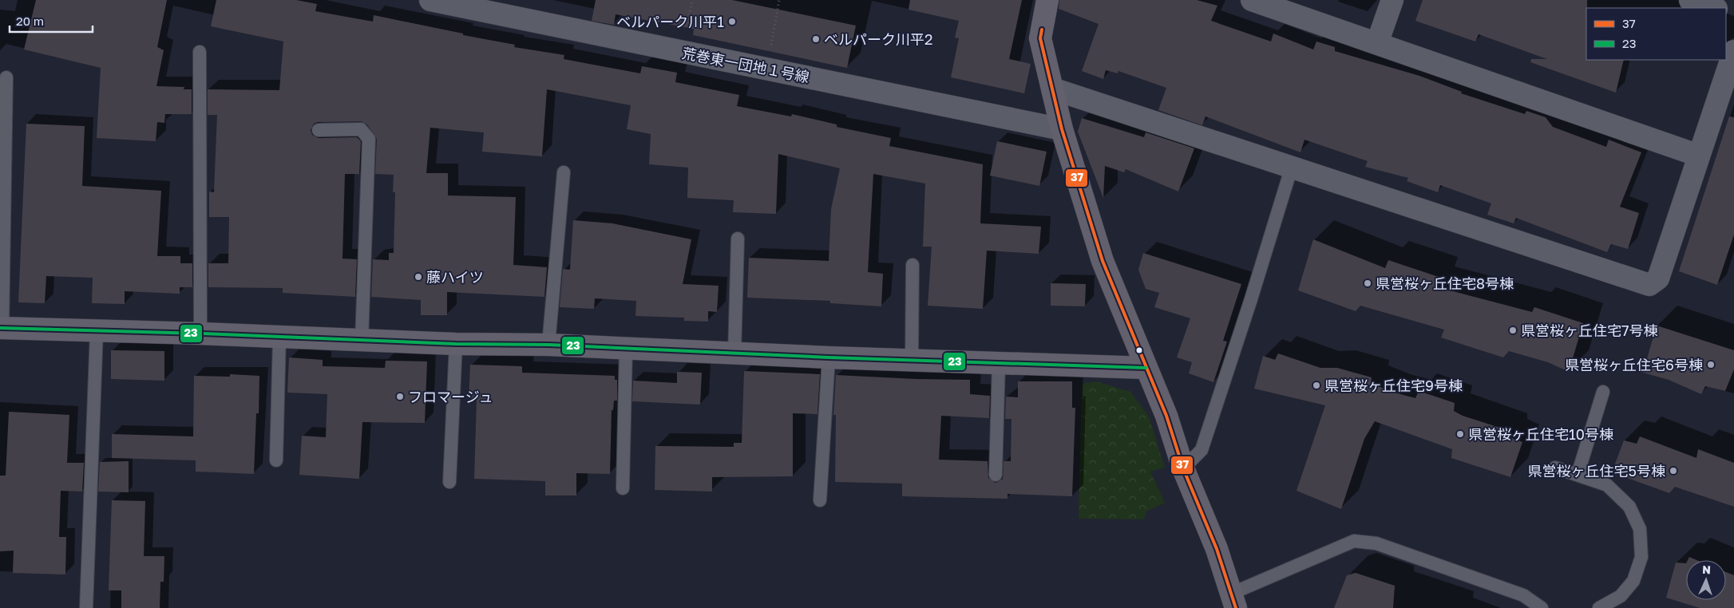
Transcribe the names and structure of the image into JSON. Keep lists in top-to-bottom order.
{
  "streets": {
    "street": ["荒巻東一団地１号線"]
  },
  "places": [
    "ベルパーク川平1",
    "ベルパーク川平2",
    "藤ハイツ",
    "県営桜ヶ丘住宅8号棟",
    "県営桜ヶ丘住宅7号棟",
    "県営桜ヶ丘住宅6号棟",
    "県営桜ヶ丘住宅9号棟",
    "フロマージュ",
    "県営桜ヶ丘住宅10号棟",
    "県営桜ヶ丘住宅5号棟"
  ],
  "lines": ["transit line 37", "transit line 23"],
  "legend": ["37", "23"],
  "scale_bar": "20 m",
  "north": "top"
}
